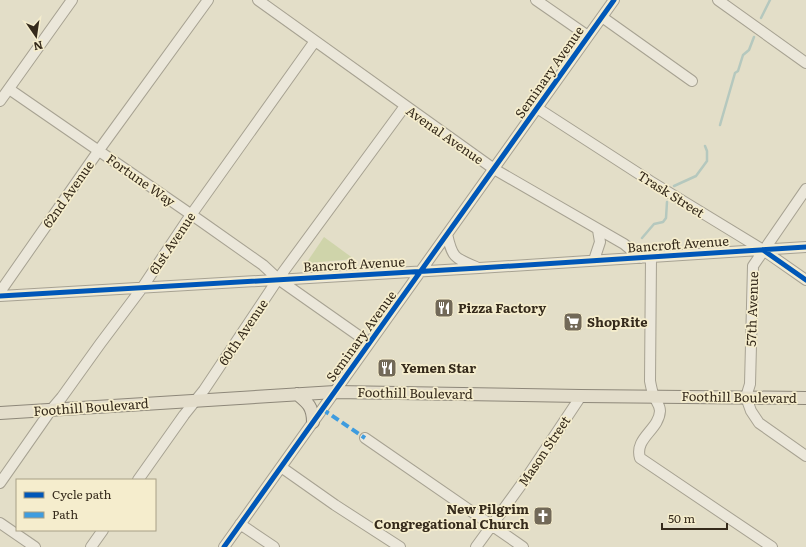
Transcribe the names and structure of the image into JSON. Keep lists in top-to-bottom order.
{
  "streets": {
    "main road": ["Foothill Boulevard"],
    "street": [
      "Seminary Avenue",
      "Avenal Avenue",
      "Fortune Way",
      "62nd Avenue",
      "Trask Street",
      "61st Avenue",
      "Bancroft Avenue",
      "57th Avenue",
      "60th Avenue",
      "Mason Street"
    ]
  },
  "crossings": [
    ["Seminary Avenue", "Avenal Avenue"],
    ["Seminary Avenue", "Fortune Way"],
    ["Seminary Avenue", "Trask Street"],
    ["Seminary Avenue", "Bancroft Avenue"],
    ["Seminary Avenue", "Foothill Boulevard"],
    ["Avenal Avenue", "61st Avenue"],
    ["Avenal Avenue", "Bancroft Avenue"],
    ["Avenal Avenue", "60th Avenue"],
    ["Fortune Way", "62nd Avenue"],
    ["Fortune Way", "61st Avenue"],
    ["Fortune Way", "Bancroft Avenue"],
    ["Fortune Way", "60th Avenue"],
    ["Trask Street", "Bancroft Avenue"],
    ["Trask Street", "57th Avenue"],
    ["61st Avenue", "Bancroft Avenue"],
    ["61st Avenue", "Foothill Boulevard"],
    ["Bancroft Avenue", "57th Avenue"],
    ["Bancroft Avenue", "60th Avenue"],
    ["57th Avenue", "Foothill Boulevard"],
    ["60th Avenue", "Foothill Boulevard"],
    ["Foothill Boulevard", "Mason Street"]
  ],
  "places": {
    "restaurant": ["Pizza Factory", "Yemen Star"],
    "supermarket": ["ShopRite"],
    "church": ["New Pilgrim Congregational Church"]
  },
  "legend": ["Cycle path", "Path"],
  "scale_bar": "50 m",
  "north": "bottom"
}
